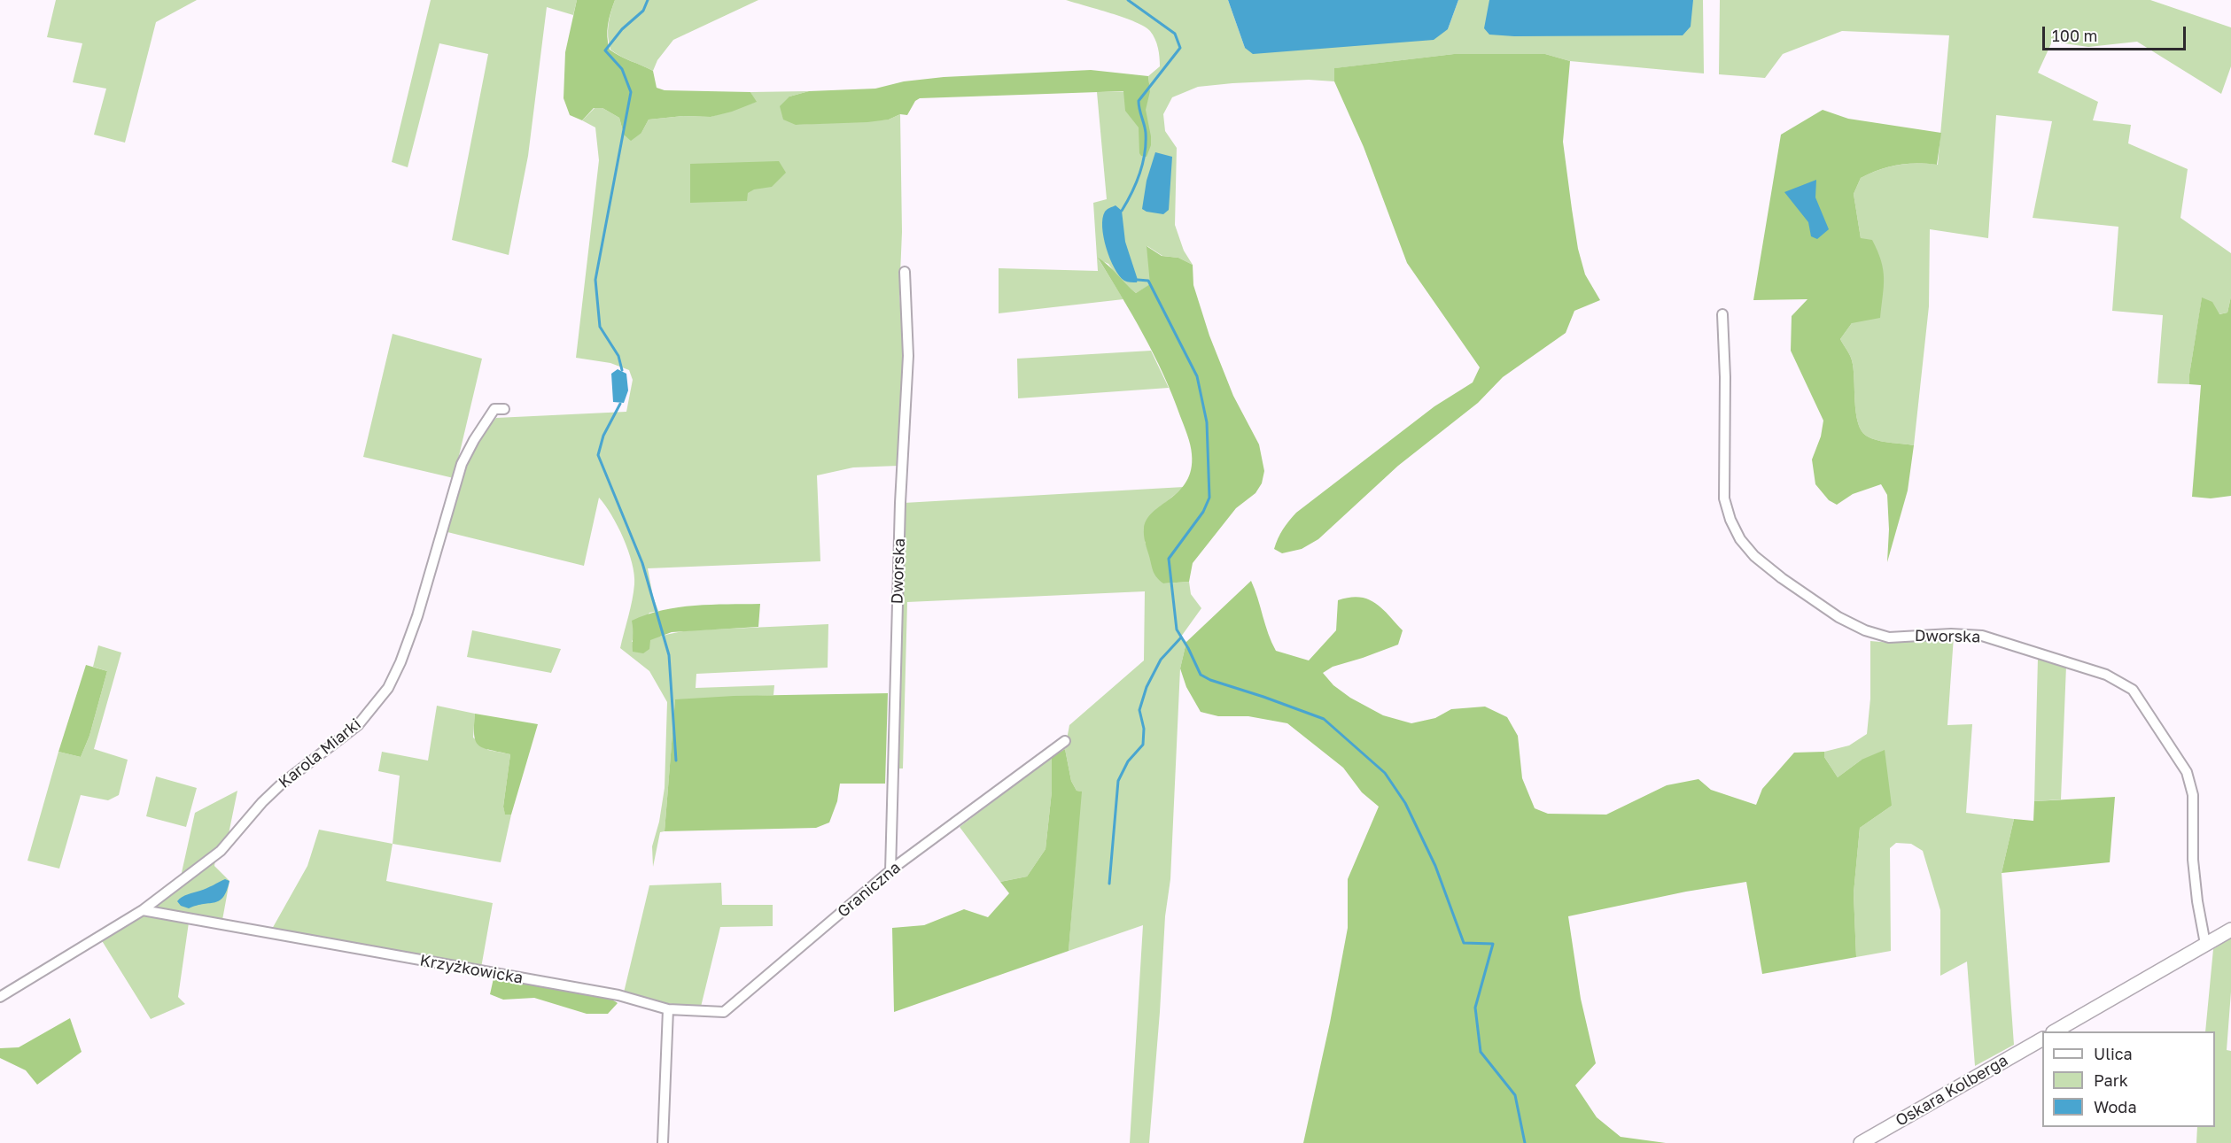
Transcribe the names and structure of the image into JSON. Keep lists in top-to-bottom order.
{
  "streets": {
    "main road": ["Oskara Kolberga"],
    "street": [
      "Dworska",
      "Karola Miarki",
      "Graniczna",
      "Krzyżkowicka"
    ]
  },
  "crossings": [
    ["Dworska", "Graniczna"],
    ["Karola Miarki", "Krzyżkowicka"],
    ["Graniczna", "Krzyżkowicka"]
  ],
  "legend": ["Ulica", "Park", "Woda"],
  "scale_bar": "100 m"
}
